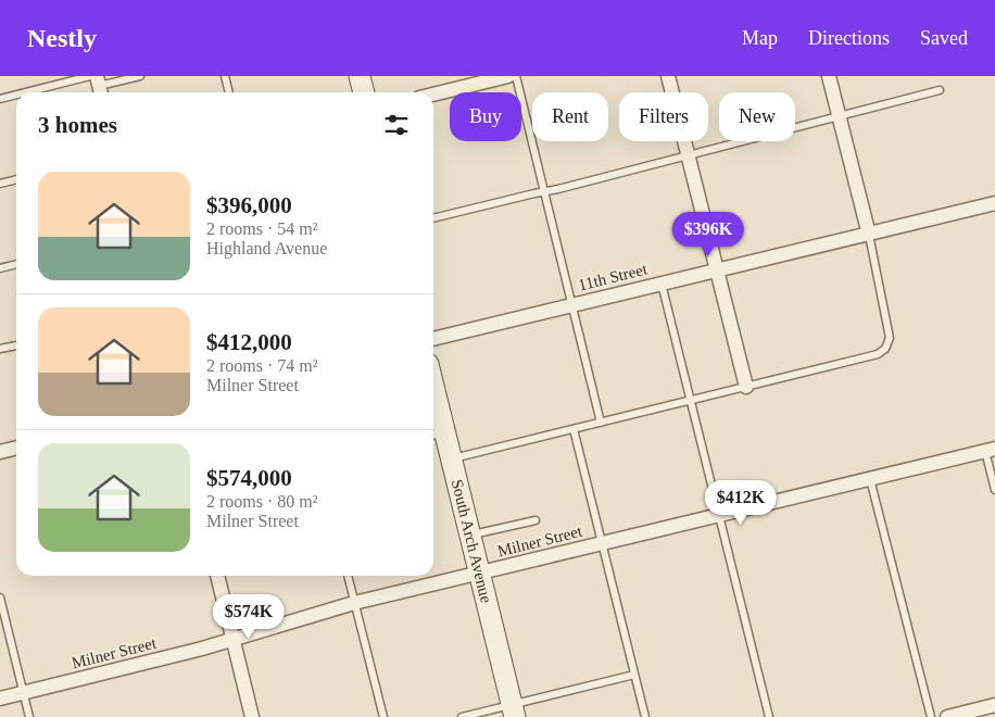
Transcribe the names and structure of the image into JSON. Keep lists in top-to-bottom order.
{
  "streets": {
    "street": ["11th Street", "South Arch Avenue", "Milner Street"]
  },
  "crossings": [
    ["South Arch Avenue", "Milner Street"]
  ],
  "page": {
    "header": "Nestly",
    "nav": ["Map", "Directions", "Saved"],
    "chip": [
      "Buy",
      "Rent",
      "Filters",
      "New"
    ],
    "heading": "3 homes",
    "list": [
      {
        "name": "$396,000",
        "note": "2 rooms · 54 m² · Highland Avenue"
      },
      {
        "name": "$412,000",
        "note": "2 rooms · 74 m² · Milner Street"
      },
      {
        "name": "$574,000",
        "note": "2 rooms · 80 m² · Milner Street"
      }
    ],
    "price": ["$396K", "$412K", "$574K"]
  }
}
